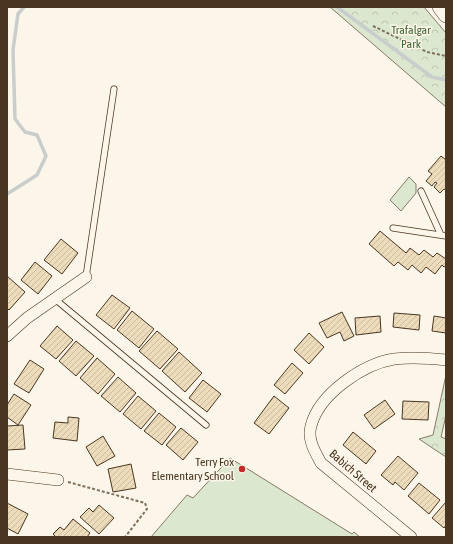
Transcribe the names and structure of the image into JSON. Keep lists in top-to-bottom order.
{
  "streets": {
    "street": ["Babich Street"]
  },
  "parks": ["Trafalgar Park"],
  "places": ["Terry Fox Elementary School"]
}
